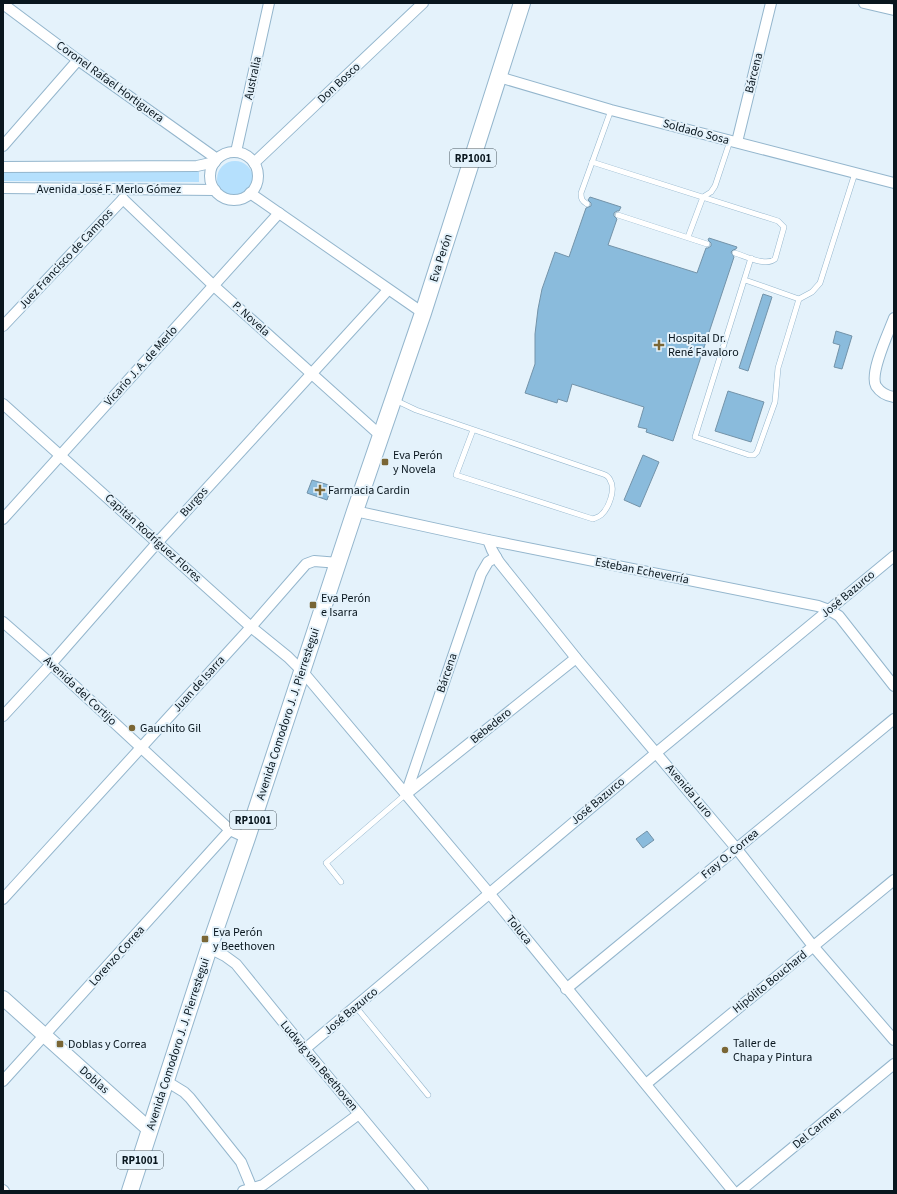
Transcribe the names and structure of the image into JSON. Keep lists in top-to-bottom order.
{
  "streets": {
    "main road": ["RP1001", "Eva Perón", "Avenida Comodoro J. J. Pierrestegui"],
    "street": [
      "Bárcena",
      "Australia",
      "Coronel Rafael Hortiguera",
      "Don Bosco",
      "Soldado Sosa",
      "Avenida José F. Merlo Gómez",
      "Juez Francisco de Campos",
      "P. Novela",
      "Vicario J. A. de Merlo",
      "Burgos",
      "Capitán Rodríguez Flores",
      "Esteban Echeverría",
      "José Bazurco",
      "Juan de Isarra",
      "Avenida del Cortijo",
      "Bebedero",
      "Avenida Luro",
      "Fray O. Correa",
      "Toluca",
      "Lorenzo Correa",
      "Hipólito Bouchard",
      "Ludwig van Beethoven",
      "Doblas",
      "Del Carmen"
    ]
  },
  "crossings": [
    ["Bárcena", "Soldado Sosa"],
    ["Bárcena", "Bebedero"],
    ["Bárcena", "Avenida Luro"],
    ["Bárcena", "Toluca"],
    ["Australia", "Coronel Rafael Hortiguera"],
    ["Australia", "Don Bosco"],
    ["Australia", "Avenida José F. Merlo Gómez"],
    ["Coronel Rafael Hortiguera", "Don Bosco"],
    ["Coronel Rafael Hortiguera", "Avenida José F. Merlo Gómez"],
    ["Don Bosco", "Avenida José F. Merlo Gómez"],
    ["Soldado Sosa", "Eva Perón"],
    ["Avenida José F. Merlo Gómez", "Juez Francisco de Campos"],
    ["Avenida José F. Merlo Gómez", "P. Novela"],
    ["Eva Perón", "P. Novela"],
    ["Eva Perón", "Esteban Echeverría"],
    ["Eva Perón", "Avenida Comodoro J. J. Pierrestegui"],
    ["Juez Francisco de Campos", "P. Novela"],
    ["P. Novela", "Vicario J. A. de Merlo"],
    ["P. Novela", "Burgos"],
    ["Vicario J. A. de Merlo", "Capitán Rodríguez Flores"],
    ["Burgos", "Capitán Rodríguez Flores"],
    ["Burgos", "Avenida del Cortijo"],
    ["Capitán Rodríguez Flores", "Juan de Isarra"],
    ["Capitán Rodríguez Flores", "Avenida Comodoro J. J. Pierrestegui"],
    ["Capitán Rodríguez Flores", "Toluca"],
    ["Esteban Echeverría", "José Bazurco"],
    ["Esteban Echeverría", "Avenida Comodoro J. J. Pierrestegui"],
    ["Esteban Echeverría", "Avenida Luro"],
    ["José Bazurco", "Avenida Luro"],
    ["José Bazurco", "Toluca"],
    ["José Bazurco", "Ludwig van Beethoven"],
    ["Juan de Isarra", "Avenida del Cortijo"],
    ["Juan de Isarra", "Avenida Comodoro J. J. Pierrestegui"],
    ["Avenida del Cortijo", "Avenida Comodoro J. J. Pierrestegui"],
    ["Avenida del Cortijo", "Lorenzo Correa"],
    ["Avenida Comodoro J. J. Pierrestegui", "Toluca"],
    ["Avenida Comodoro J. J. Pierrestegui", "Ludwig van Beethoven"],
    ["Avenida Comodoro J. J. Pierrestegui", "Doblas"],
    ["Bebedero", "Avenida Luro"],
    ["Bebedero", "Toluca"],
    ["Avenida Luro", "Fray O. Correa"],
    ["Avenida Luro", "Hipólito Bouchard"],
    ["Fray O. Correa", "Toluca"],
    ["Toluca", "Hipólito Bouchard"],
    ["Lorenzo Correa", "Doblas"]
  ],
  "places": {
    "health": ["Hospital Dr. René Favaloro", "Farmacia Cardin"],
    "transit": [
      "Eva Perón y Novela",
      "Eva Perón e Isarra",
      "Eva Perón y Beethoven",
      "Doblas y Correa"
    ],
    "other": ["Gauchito Gil", "Taller de Chapa y Pintura"]
  }
}
